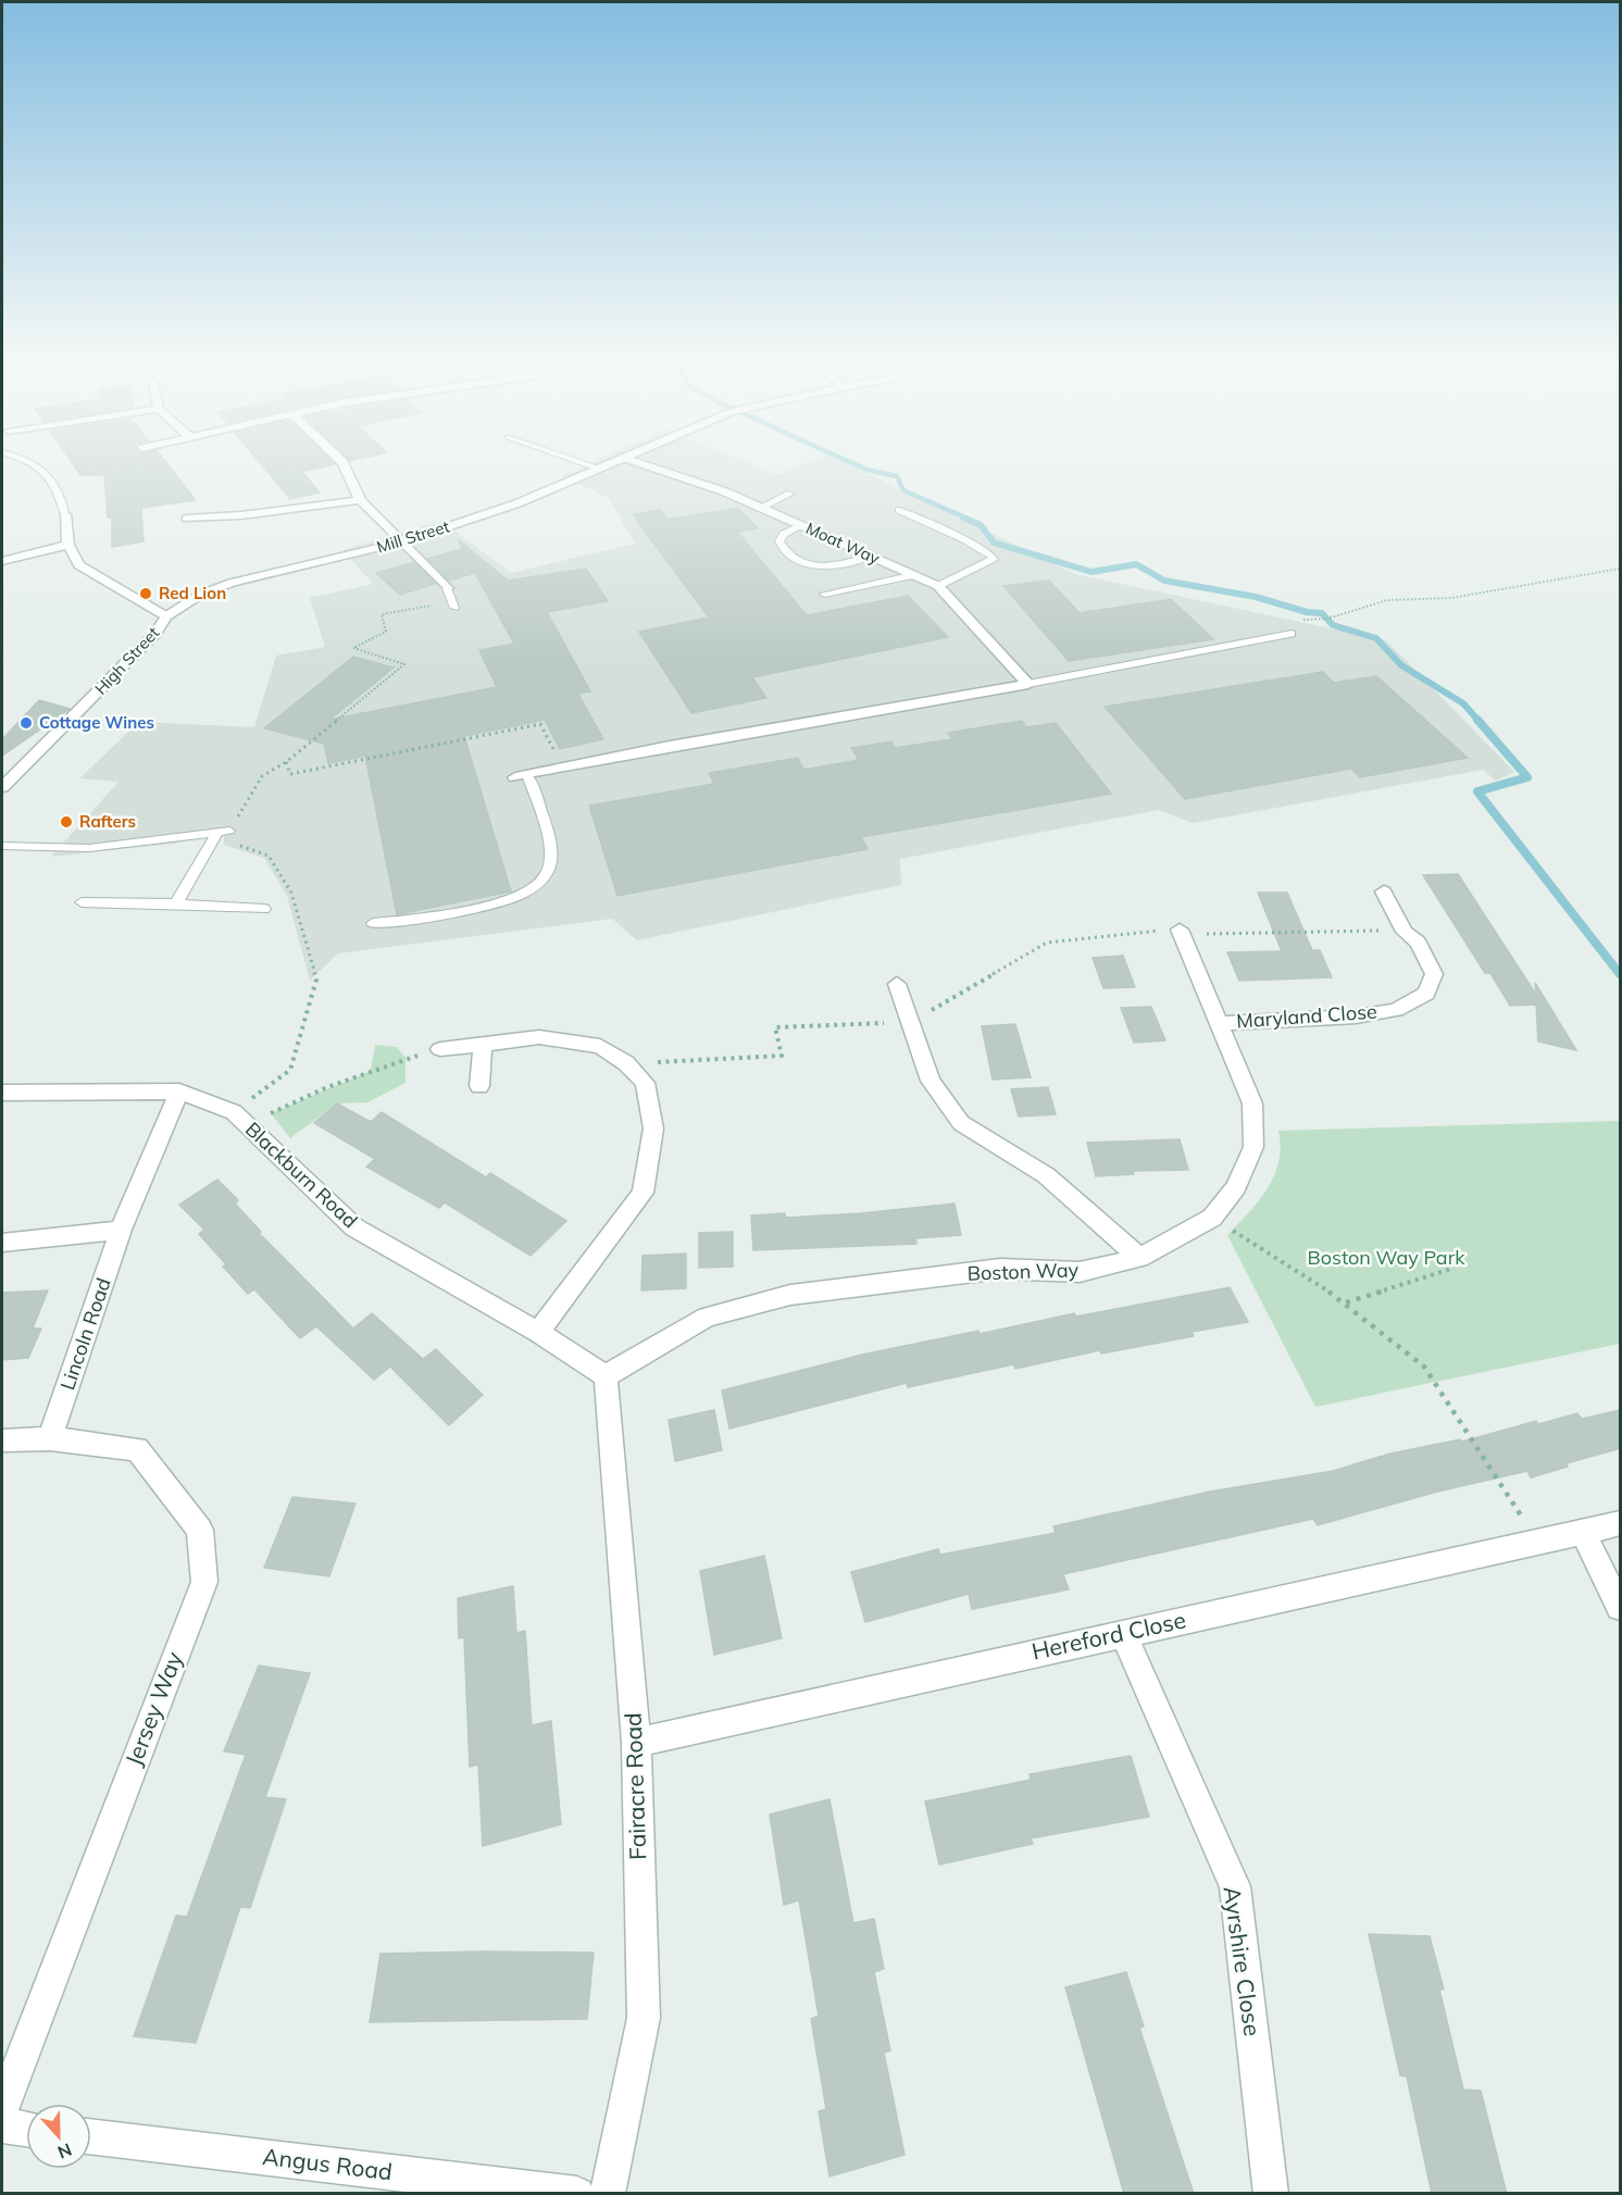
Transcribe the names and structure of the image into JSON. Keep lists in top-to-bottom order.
{
  "streets": {
    "street": [
      "Mill Street",
      "Moat Way",
      "High Street",
      "Maryland Close",
      "Blackburn Road",
      "Boston Way",
      "Lincoln Road",
      "Hereford Close",
      "Jersey Way",
      "Fairacre Road",
      "Ayrshire Close",
      "Angus Road"
    ]
  },
  "crossings": [
    ["Mill Street", "High Street"],
    ["Maryland Close", "Boston Way"],
    ["Blackburn Road", "Boston Way"],
    ["Blackburn Road", "Lincoln Road"],
    ["Blackburn Road", "Fairacre Road"],
    ["Boston Way", "Fairacre Road"],
    ["Lincoln Road", "Jersey Way"],
    ["Hereford Close", "Fairacre Road"],
    ["Hereford Close", "Ayrshire Close"]
  ],
  "parks": ["Boston Way Park"],
  "places": ["Red Lion", "Cottage Wines", "Rafters"],
  "north": "bottom"
}
